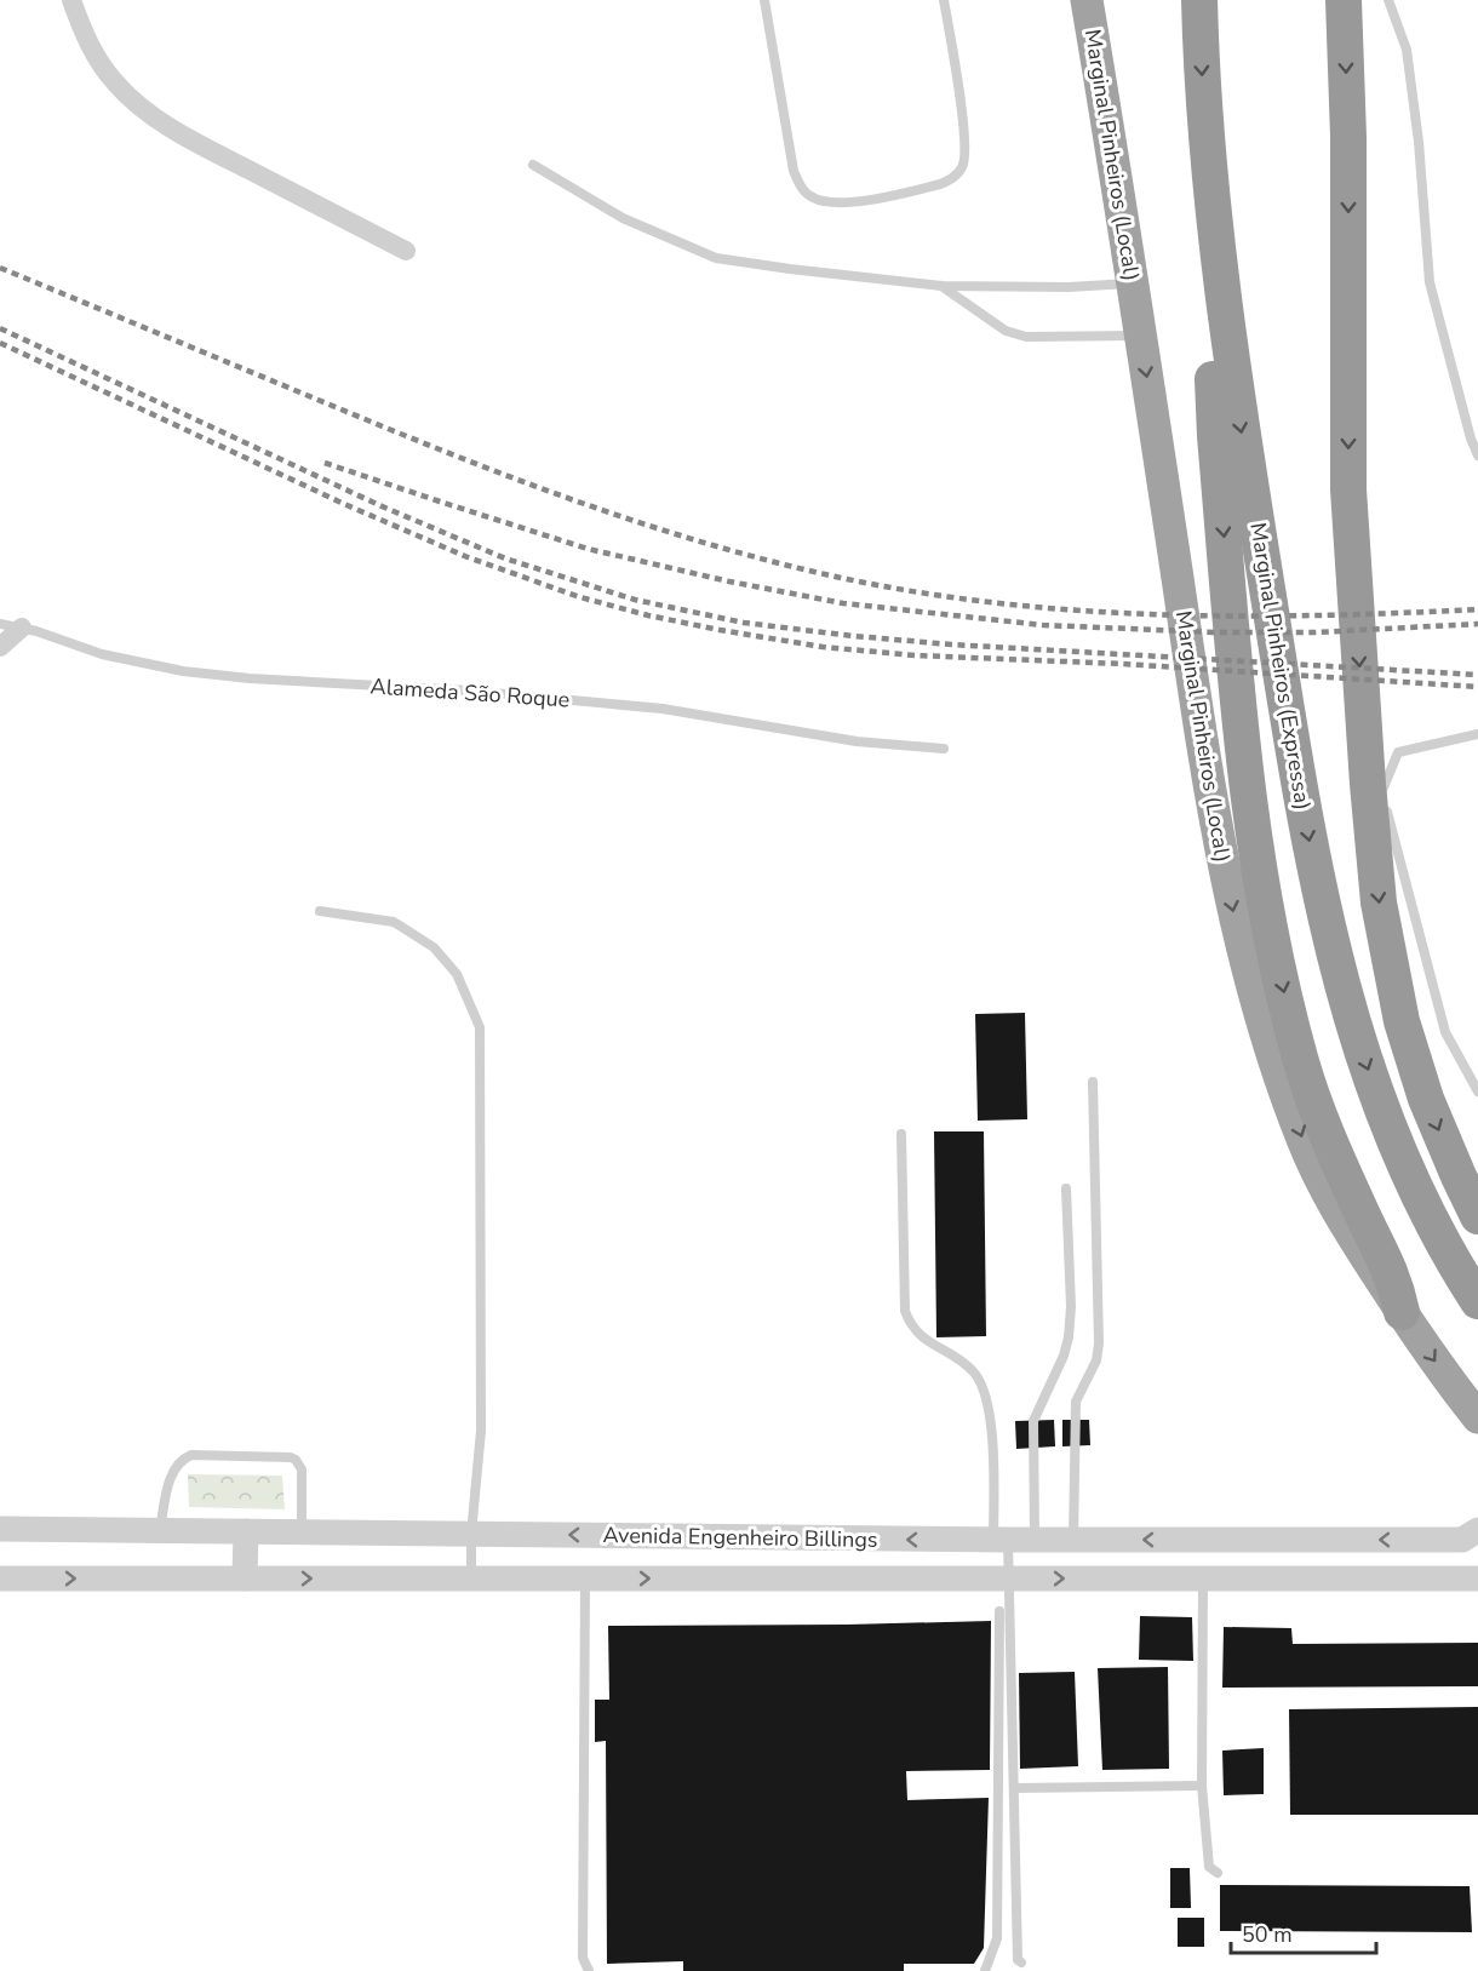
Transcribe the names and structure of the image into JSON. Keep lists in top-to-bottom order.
{
  "streets": {
    "highway": ["Marginal Pinheiros (Local)", "Marginal Pinheiros (Expressa)"],
    "street": ["Avenida Engenheiro Billings"],
    "lane": ["Alameda São Roque"]
  },
  "scale_bar": "50 m"
}
